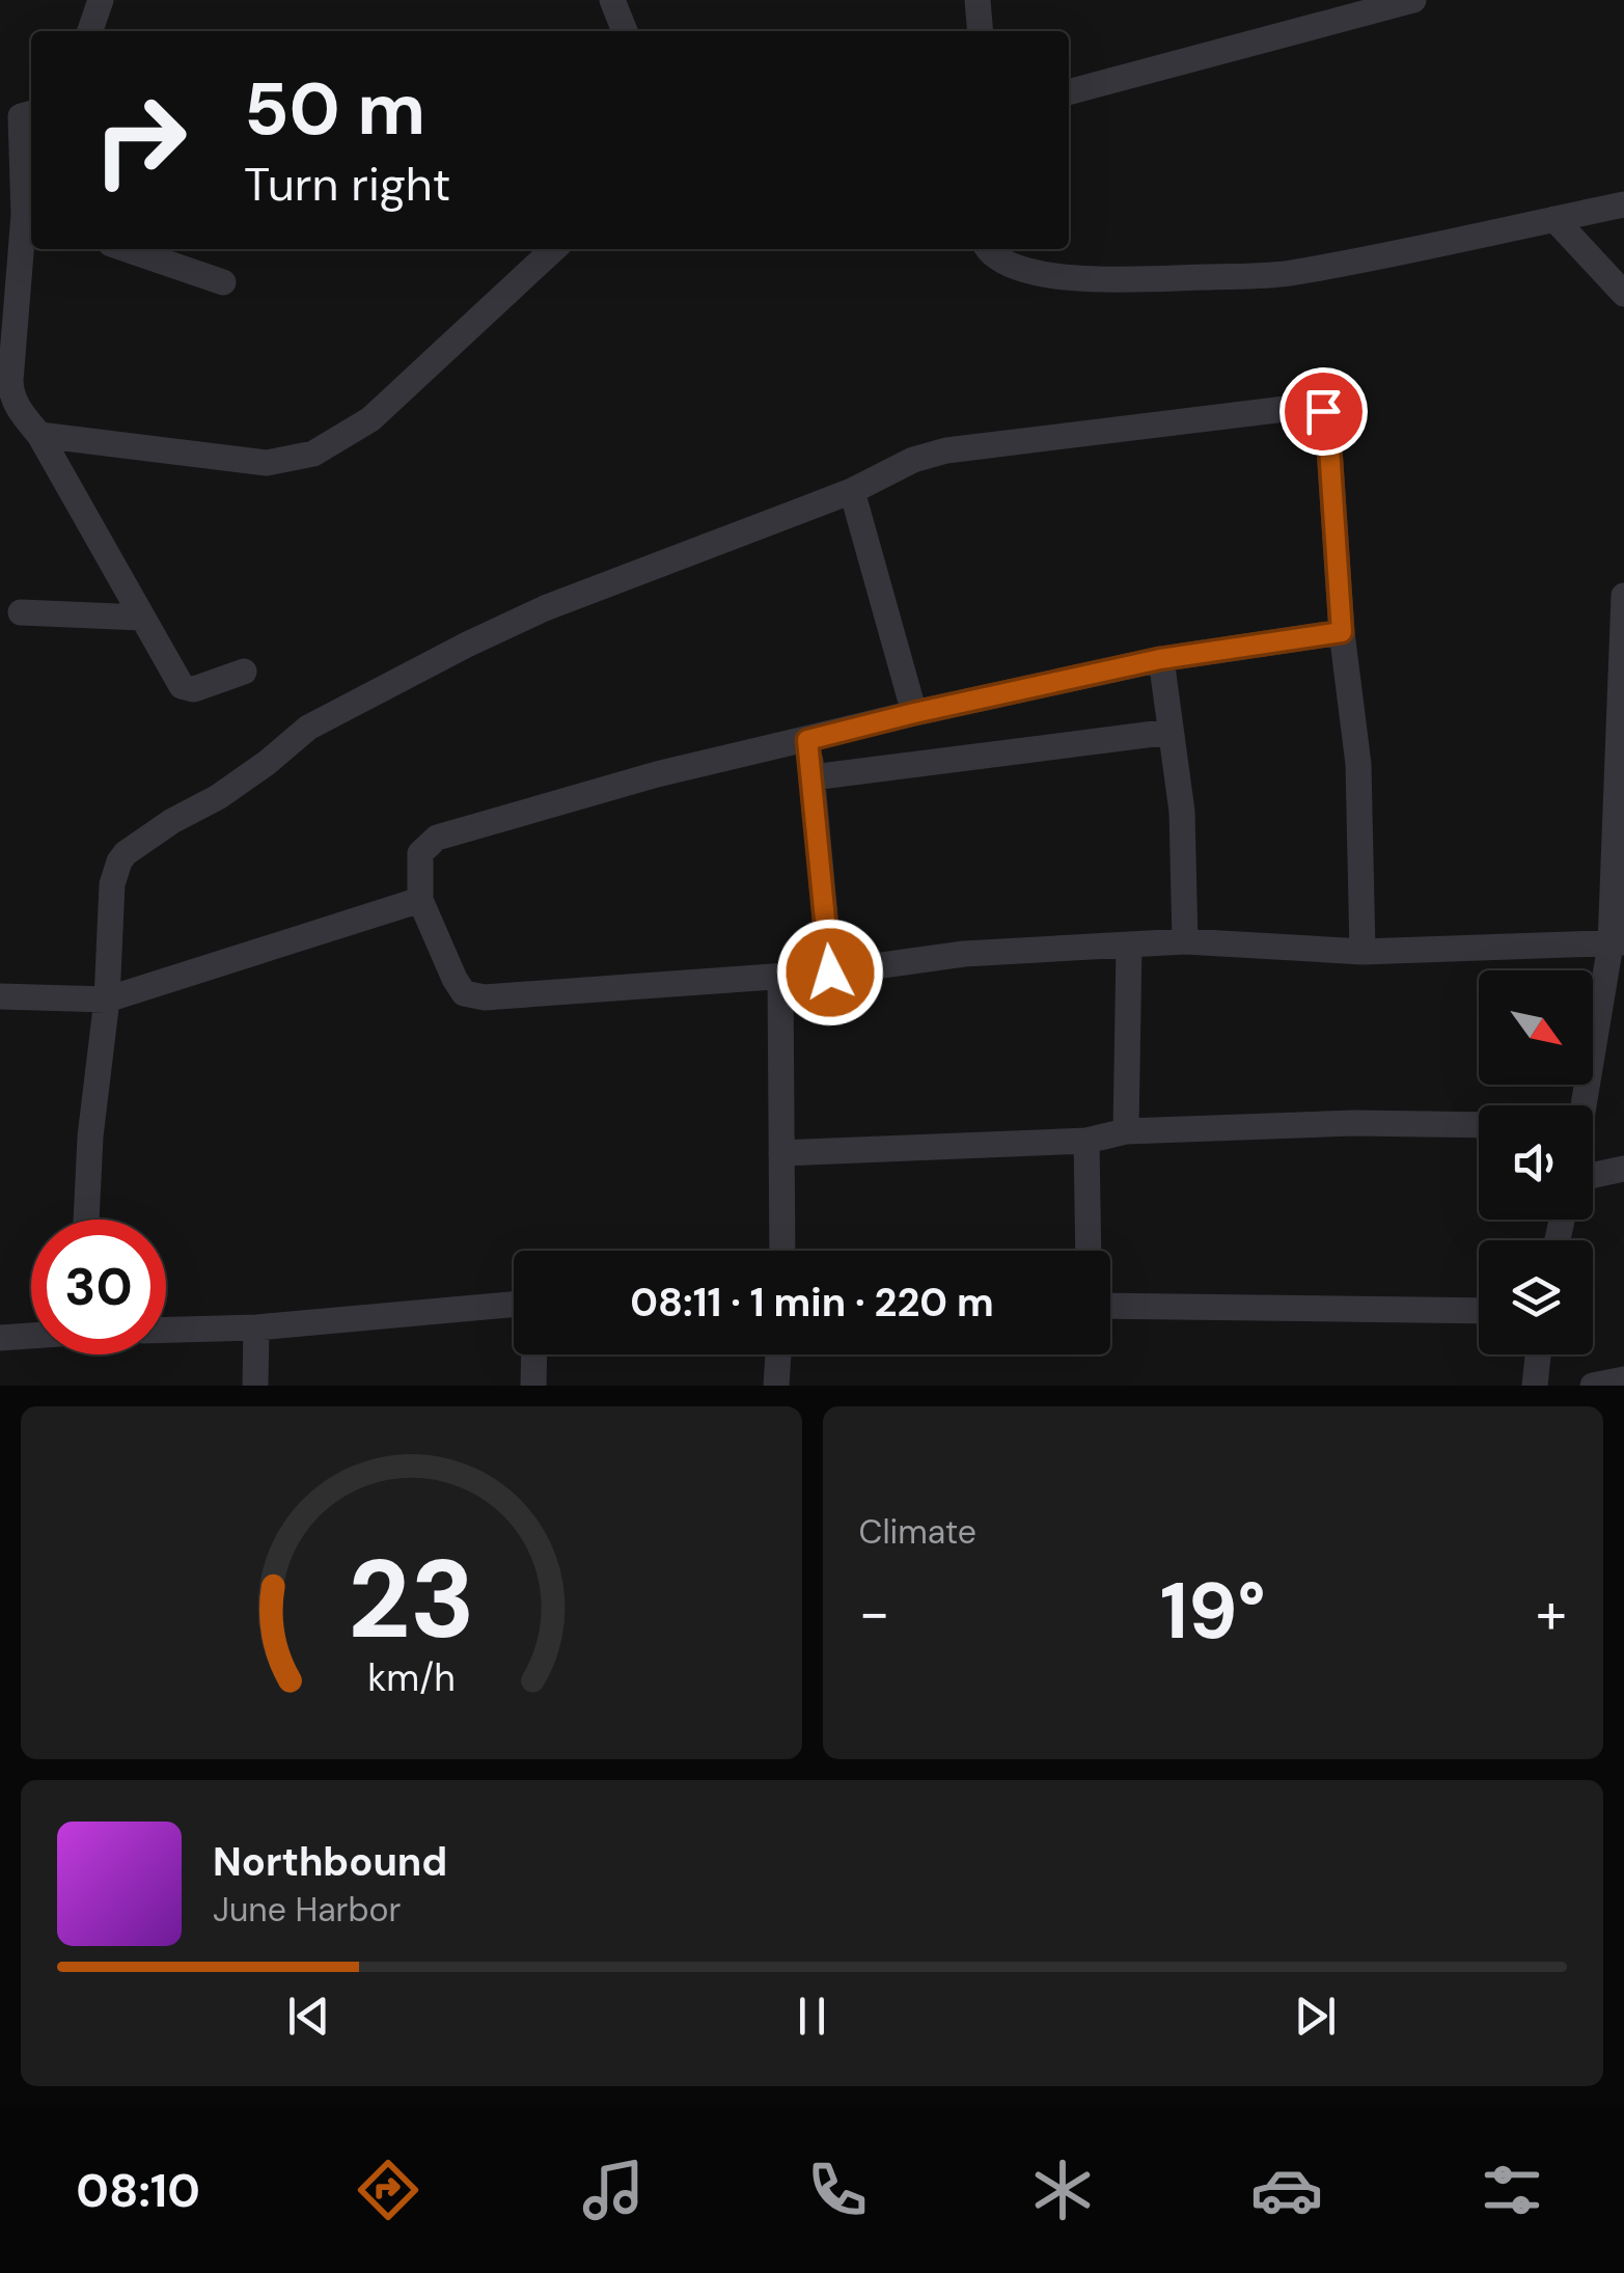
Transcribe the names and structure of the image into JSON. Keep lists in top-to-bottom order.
{
  "north": "bottom right",
  "page": {
    "turn": ["50 m", "Turn right"],
    "limit": "30",
    "trip": "08:11 · 1 min · 220 m",
    "tile": "Climate",
    "heat": ["−", "19°", "+"],
    "song": ["Northbound", "June Harbor"],
    "tabs": "08:10",
    "gauge": ["23", "km/h"]
  }
}
